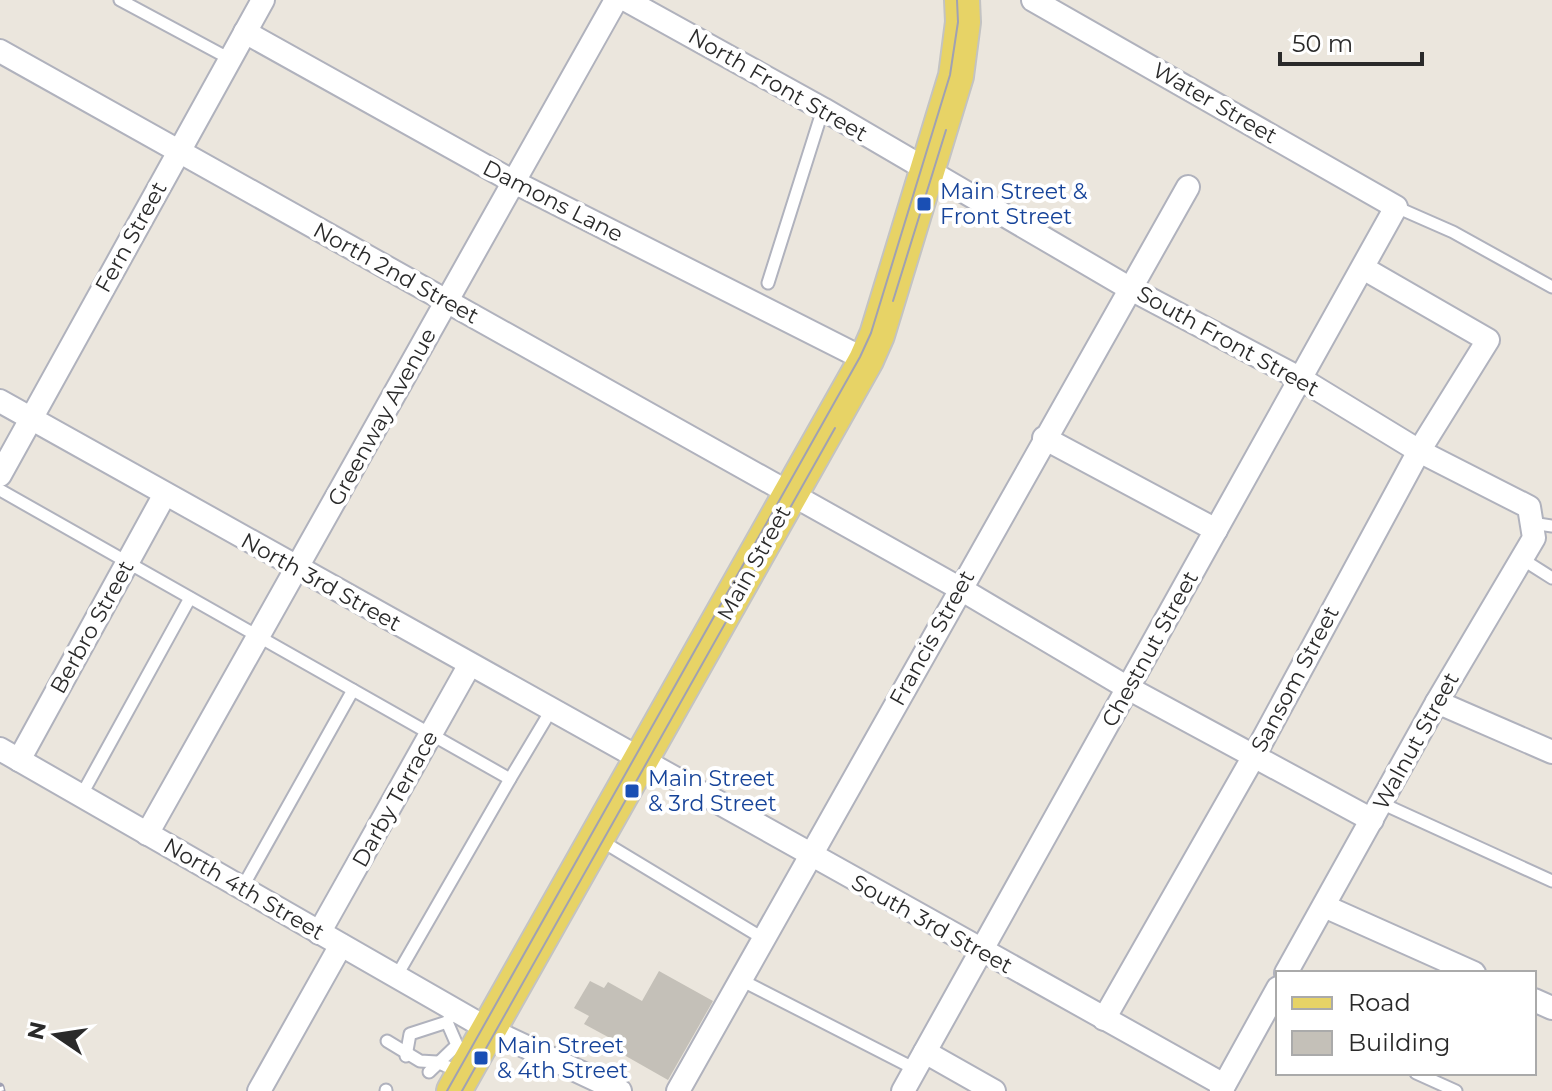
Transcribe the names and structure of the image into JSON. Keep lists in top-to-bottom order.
{
  "streets": {
    "main road": ["Main Street"],
    "street": [
      "North Front Street",
      "Water Street",
      "Damons Lane",
      "Fern Street",
      "North 2nd Street",
      "South Front Street",
      "Greenway Avenue",
      "North 3rd Street",
      "Berbro Street",
      "Francis Street",
      "Chestnut Street",
      "Sansom Street",
      "Walnut Street",
      "Darby Terrace",
      "North 4th Street",
      "South 3rd Street"
    ]
  },
  "crossings": [
    ["North Front Street", "South Front Street"],
    ["North Front Street", "Main Street"],
    ["Water Street", "Chestnut Street"],
    ["Damons Lane", "Fern Street"],
    ["Damons Lane", "Greenway Avenue"],
    ["Damons Lane", "Main Street"],
    ["Fern Street", "North 2nd Street"],
    ["Fern Street", "North 3rd Street"],
    ["North 2nd Street", "Greenway Avenue"],
    ["North 2nd Street", "Main Street"],
    ["North 2nd Street", "Francis Street"],
    ["North 2nd Street", "Chestnut Street"],
    ["North 2nd Street", "Sansom Street"],
    ["North 2nd Street", "Walnut Street"],
    ["South Front Street", "Main Street"],
    ["South Front Street", "Francis Street"],
    ["South Front Street", "Chestnut Street"],
    ["South Front Street", "Sansom Street"],
    ["South Front Street", "Walnut Street"],
    ["Greenway Avenue", "North 3rd Street"],
    ["Greenway Avenue", "North 4th Street"],
    ["Main Street", "North 3rd Street"],
    ["Main Street", "North 4th Street"],
    ["Main Street", "South 3rd Street"],
    ["North 3rd Street", "Berbro Street"],
    ["North 3rd Street", "Darby Terrace"],
    ["North 3rd Street", "South 3rd Street"],
    ["Berbro Street", "North 4th Street"],
    ["Francis Street", "South 3rd Street"],
    ["Chestnut Street", "Sansom Street"],
    ["Chestnut Street", "South 3rd Street"],
    ["Sansom Street", "South 3rd Street"],
    ["Darby Terrace", "North 4th Street"]
  ],
  "places": {
    "transit": ["Main Street & Front Street", "Main Street & 3rd Street", "Main Street & 4th Street"]
  },
  "legend": ["Road", "Building"],
  "scale_bar": "50 m",
  "north": "left"
}
